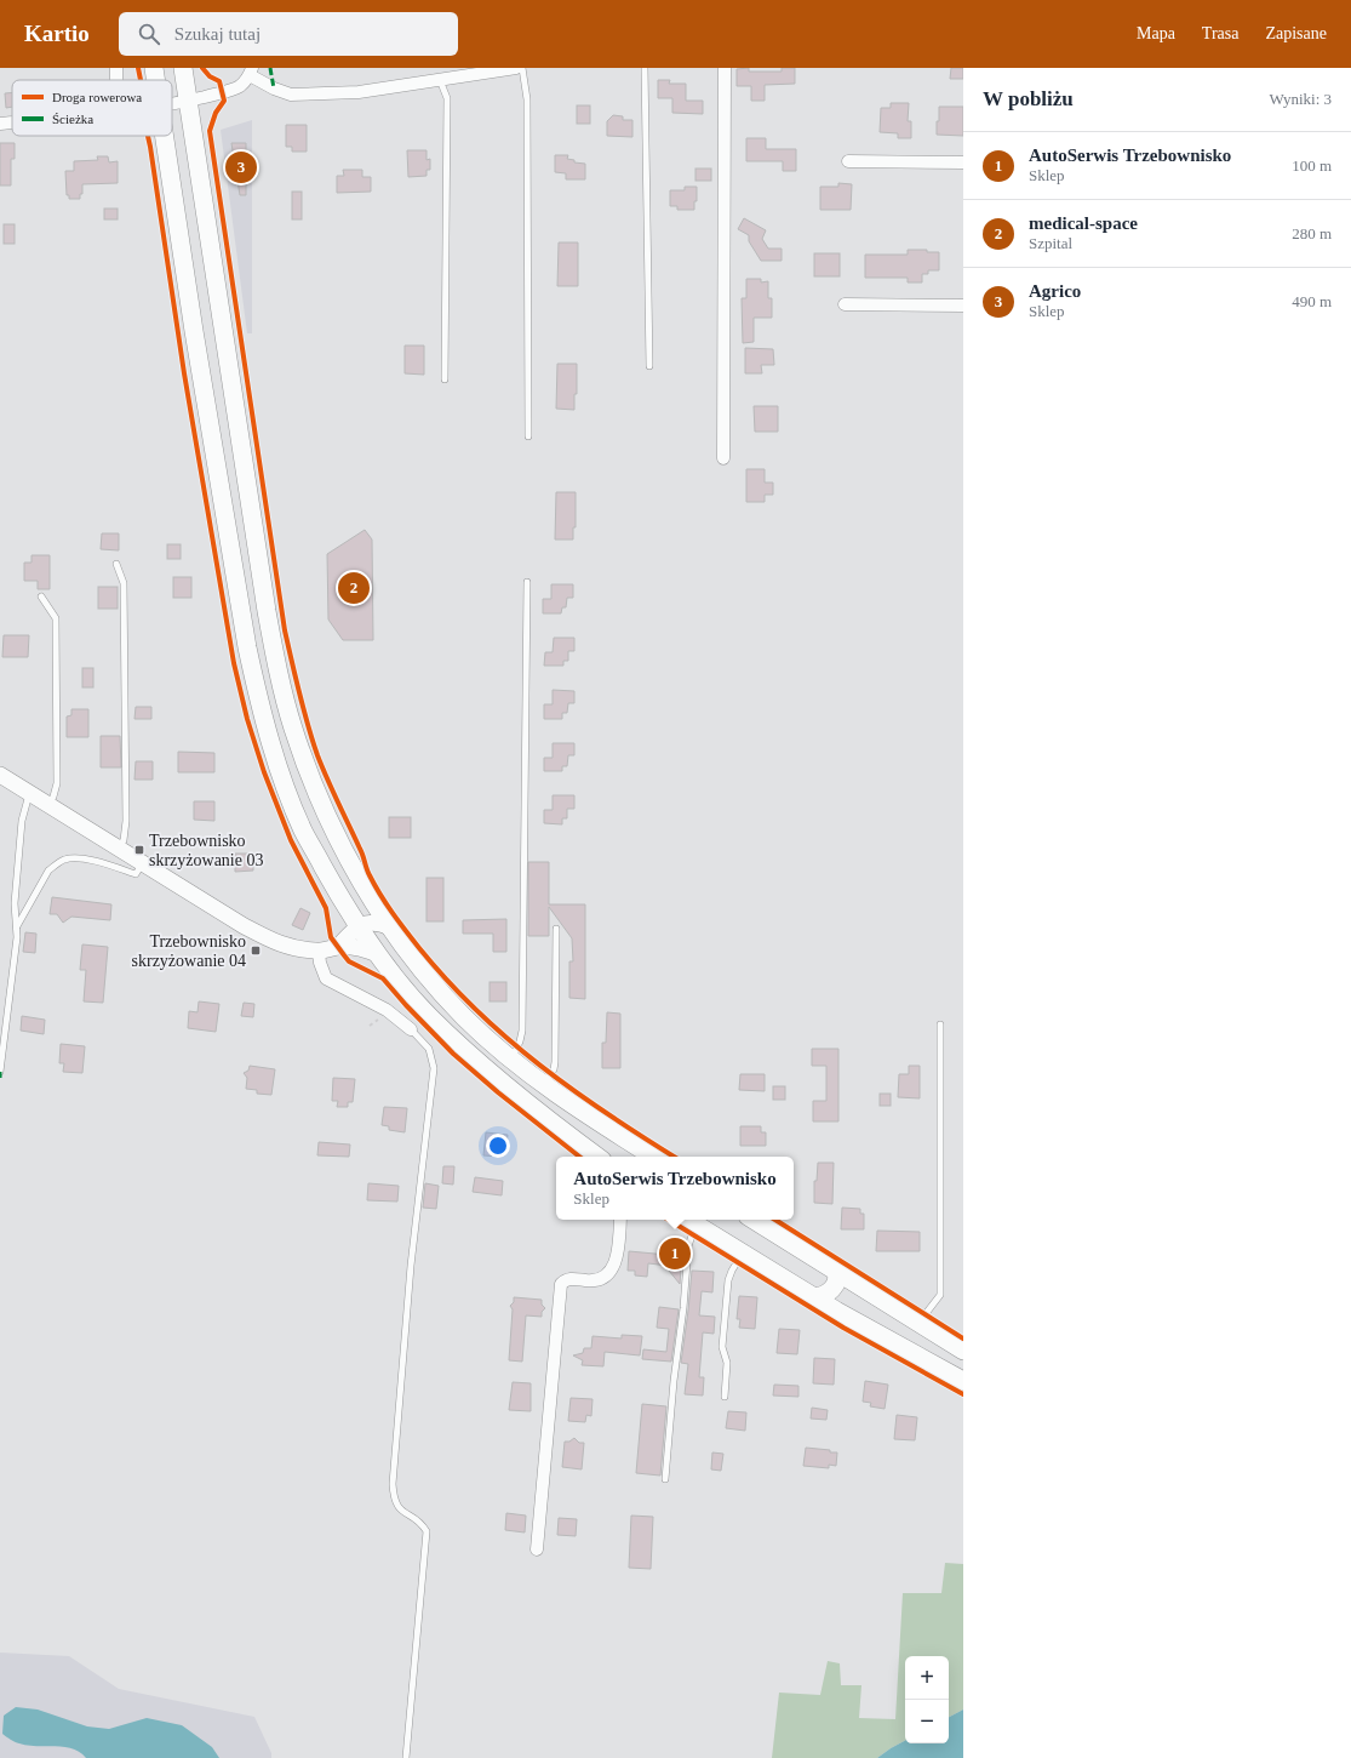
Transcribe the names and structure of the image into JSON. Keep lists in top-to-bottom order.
{
  "places": {
    "transit": ["Trzebownisko skrzyżowanie 03", "Trzebownisko skrzyżowanie 04"]
  },
  "legend": ["Droga rowerowa", "Ścieżka"],
  "page": {
    "header": "Kartio",
    "search": "Szukaj tutaj",
    "nav": ["Mapa", "Trasa", "Zapisane"],
    "heading": ["W pobliżu", "Wyniki: 3"],
    "list": [
      {
        "mark": "1",
        "name": "AutoSerwis Trzebownisko",
        "note": "Sklep",
        "value": "100 m"
      },
      {
        "mark": "2",
        "name": "medical-space",
        "note": "Szpital",
        "value": "280 m"
      },
      {
        "mark": "3",
        "name": "Agrico",
        "note": "Sklep",
        "value": "490 m"
      }
    ],
    "pins": ["3", "2", "1"],
    "popup": ["AutoSerwis Trzebownisko", "Sklep"],
    "map_buttons": ["+", "−"]
  }
}
